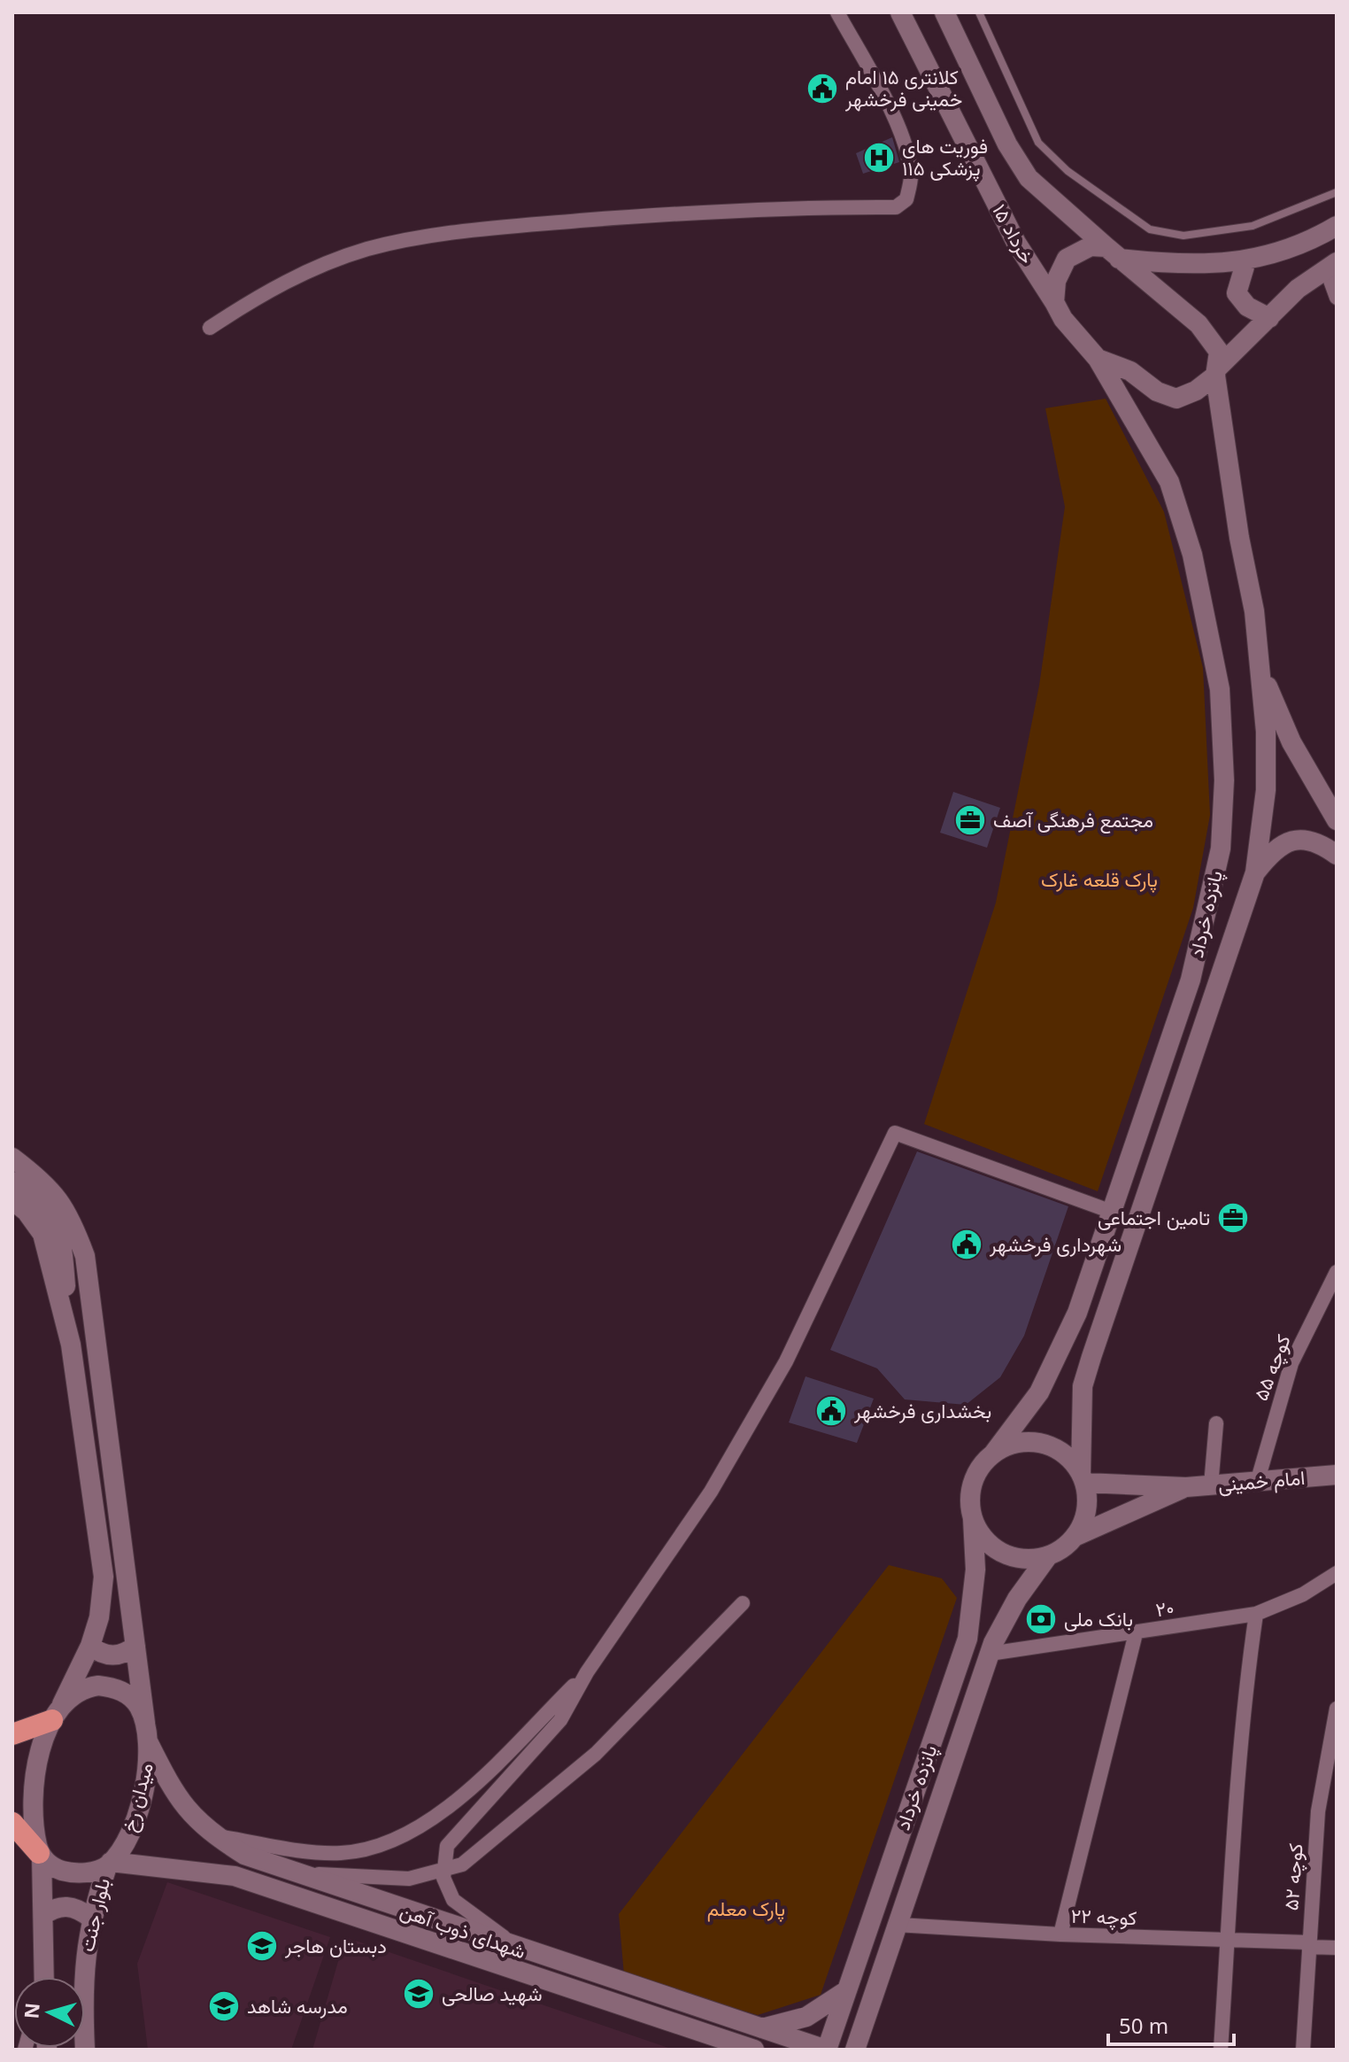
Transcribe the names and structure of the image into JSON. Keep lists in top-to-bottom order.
{
  "streets": {
    "main road": [
      "۱۵ خرداد",
      "پانزده خرداد",
      "امام خمینی",
      "میدان رخ",
      "بلوار جنت",
      "شهدای ذوب آهن"
    ],
    "street": [
      "کوچه ۵۵",
      "۲۰",
      "کوچه ۵۲",
      "کوچه ۲۲"
    ]
  },
  "crossings": [
    ["۱۵ خرداد", "پانزده خرداد"],
    ["پانزده خرداد", "امام خمینی"],
    ["پانزده خرداد", "۲۰"],
    ["پانزده خرداد", "کوچه ۲۲"],
    ["پانزده خرداد", "شهدای ذوب آهن"],
    ["کوچه ۵۵", "امام خمینی"],
    ["میدان رخ", "بلوار جنت"],
    ["میدان رخ", "شهدای ذوب آهن"],
    ["کوچه ۵۲", "کوچه ۲۲"],
    ["بلوار جنت", "شهدای ذوب آهن"]
  ],
  "parks": ["پارک قلعه غارک", "پارک معلم"],
  "places": {
    "public building": ["کلانتری ۱۵ امام خمینی فرخشهر", "شهرداری فرخشهر", "بخشداری فرخشهر"],
    "hospital": ["فوریت های پزشکی ۱۱۵"],
    "office": ["مجتمع فرهنگی آصف", "تامین اجتماعی"],
    "bank": ["بانک ملی"],
    "school or university": ["دبستان هاجر", "شهید صالحی", "مدرسه شاهد"]
  },
  "scale_bar": "50 m",
  "north": "left"
}
